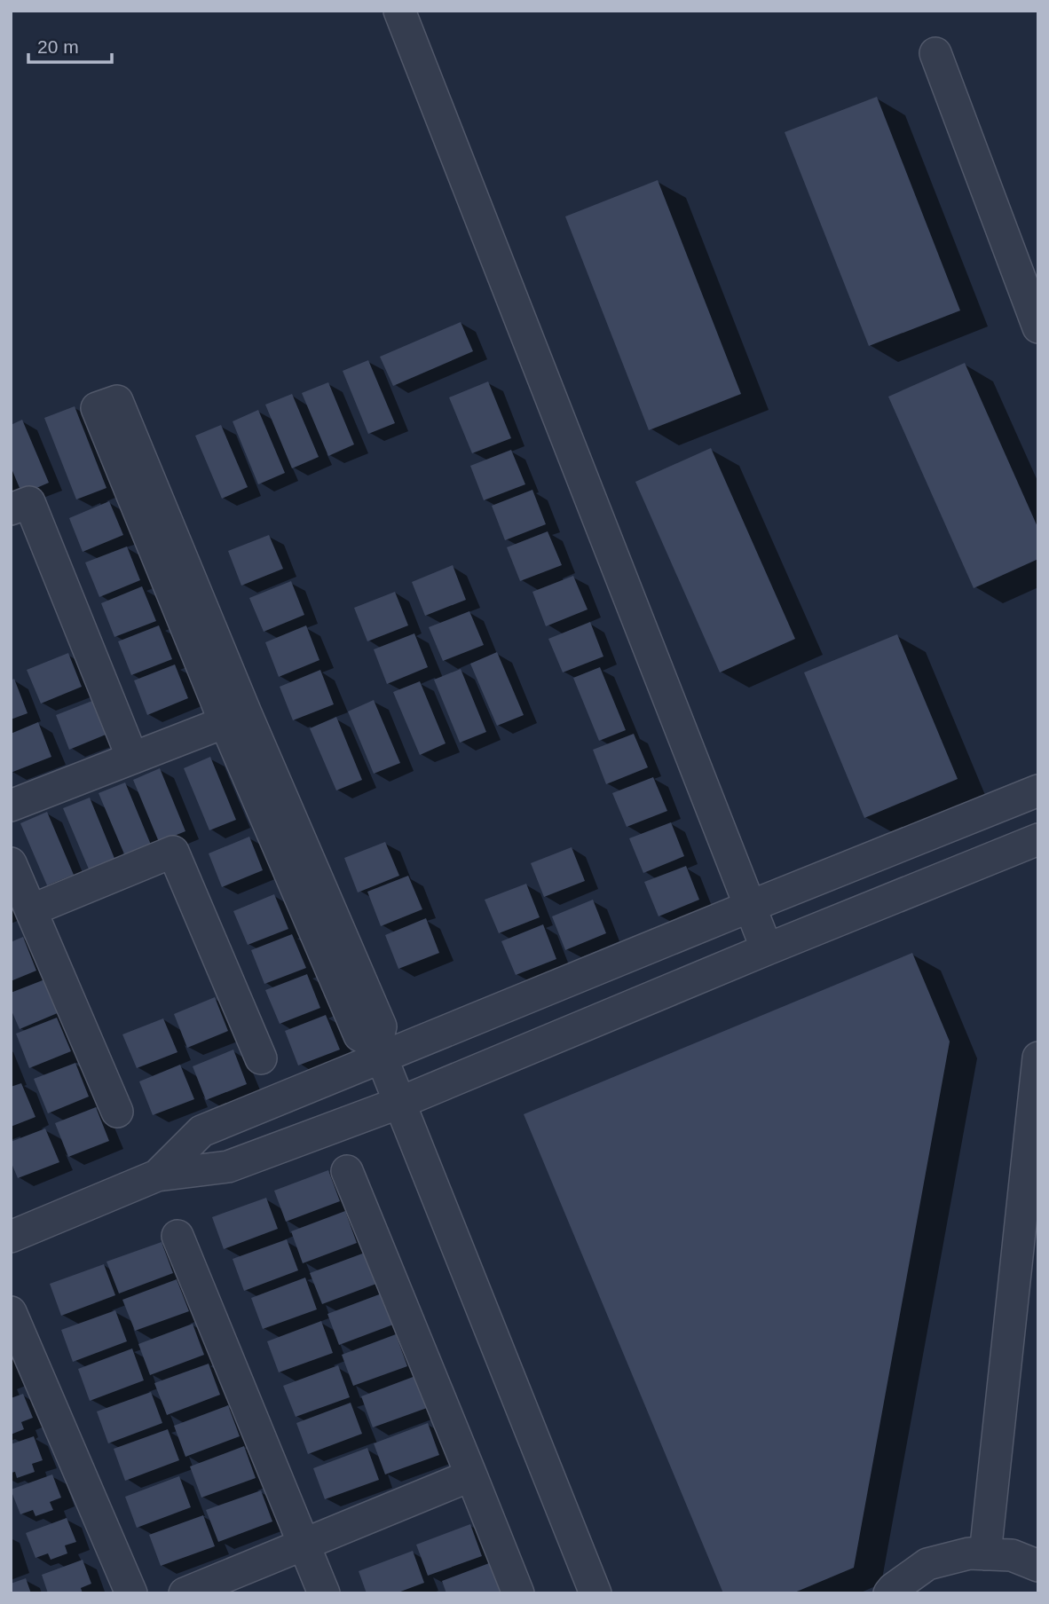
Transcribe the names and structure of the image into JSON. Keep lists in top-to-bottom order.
{
  "scale_bar": "20 m"
}
